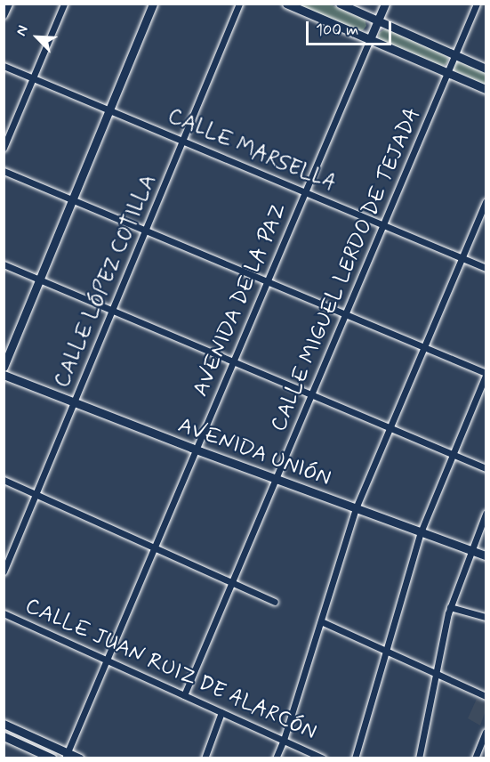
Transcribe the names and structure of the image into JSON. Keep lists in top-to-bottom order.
{
  "streets": {
    "main road": ["AVENIDA DE LA PAZ", "AVENIDA UNIÓN"],
    "street": [
      "CALLE MARSELLA",
      "CALLE MIGUEL LERDO DE TEJADA",
      "CALLE LÓPEZ COTILLA",
      "CALLE JUAN RUIZ DE ALARCÓN"
    ]
  },
  "crossings": [
    ["CALLE MARSELLA", "CALLE MIGUEL LERDO DE TEJADA"],
    ["CALLE MARSELLA", "CALLE LÓPEZ COTILLA"],
    ["CALLE MARSELLA", "AVENIDA DE LA PAZ"],
    ["CALLE MIGUEL LERDO DE TEJADA", "AVENIDA UNIÓN"],
    ["CALLE MIGUEL LERDO DE TEJADA", "CALLE JUAN RUIZ DE ALARCÓN"],
    ["CALLE LÓPEZ COTILLA", "AVENIDA UNIÓN"],
    ["AVENIDA DE LA PAZ", "AVENIDA UNIÓN"],
    ["AVENIDA DE LA PAZ", "CALLE JUAN RUIZ DE ALARCÓN"]
  ],
  "scale_bar": "100 m",
  "north": "top left"
}
